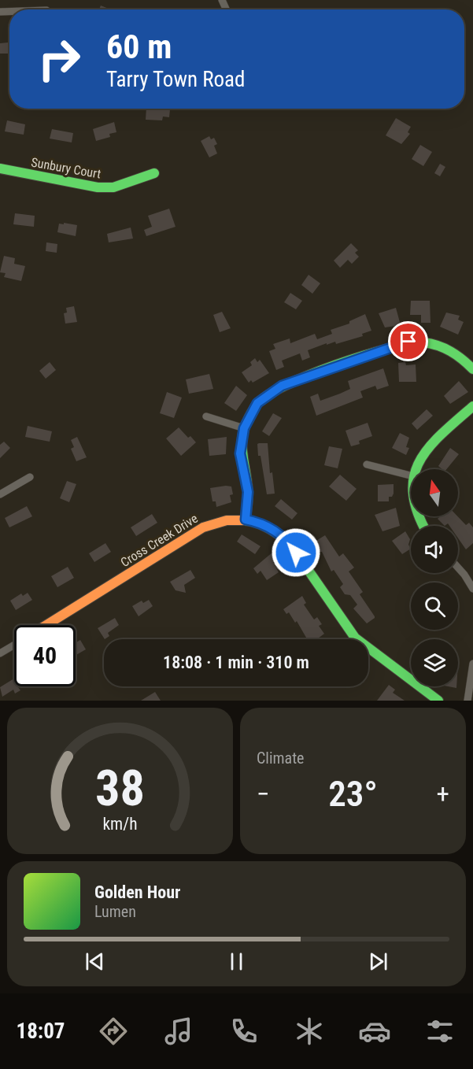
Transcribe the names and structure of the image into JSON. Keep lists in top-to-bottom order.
{
  "streets": {
    "street": ["Sunbury Court", "Cross Creek Drive"]
  },
  "north": "top",
  "page": {
    "turn": ["60 m", "Tarry Town Road"],
    "limit": "40",
    "trip": "18:08 · 1 min · 310 m",
    "tile": "Climate",
    "heat": ["−", "23°", "+"],
    "song": ["Golden Hour", "Lumen"],
    "tabs": "18:07",
    "gauge": ["38", "km/h"]
  }
}
